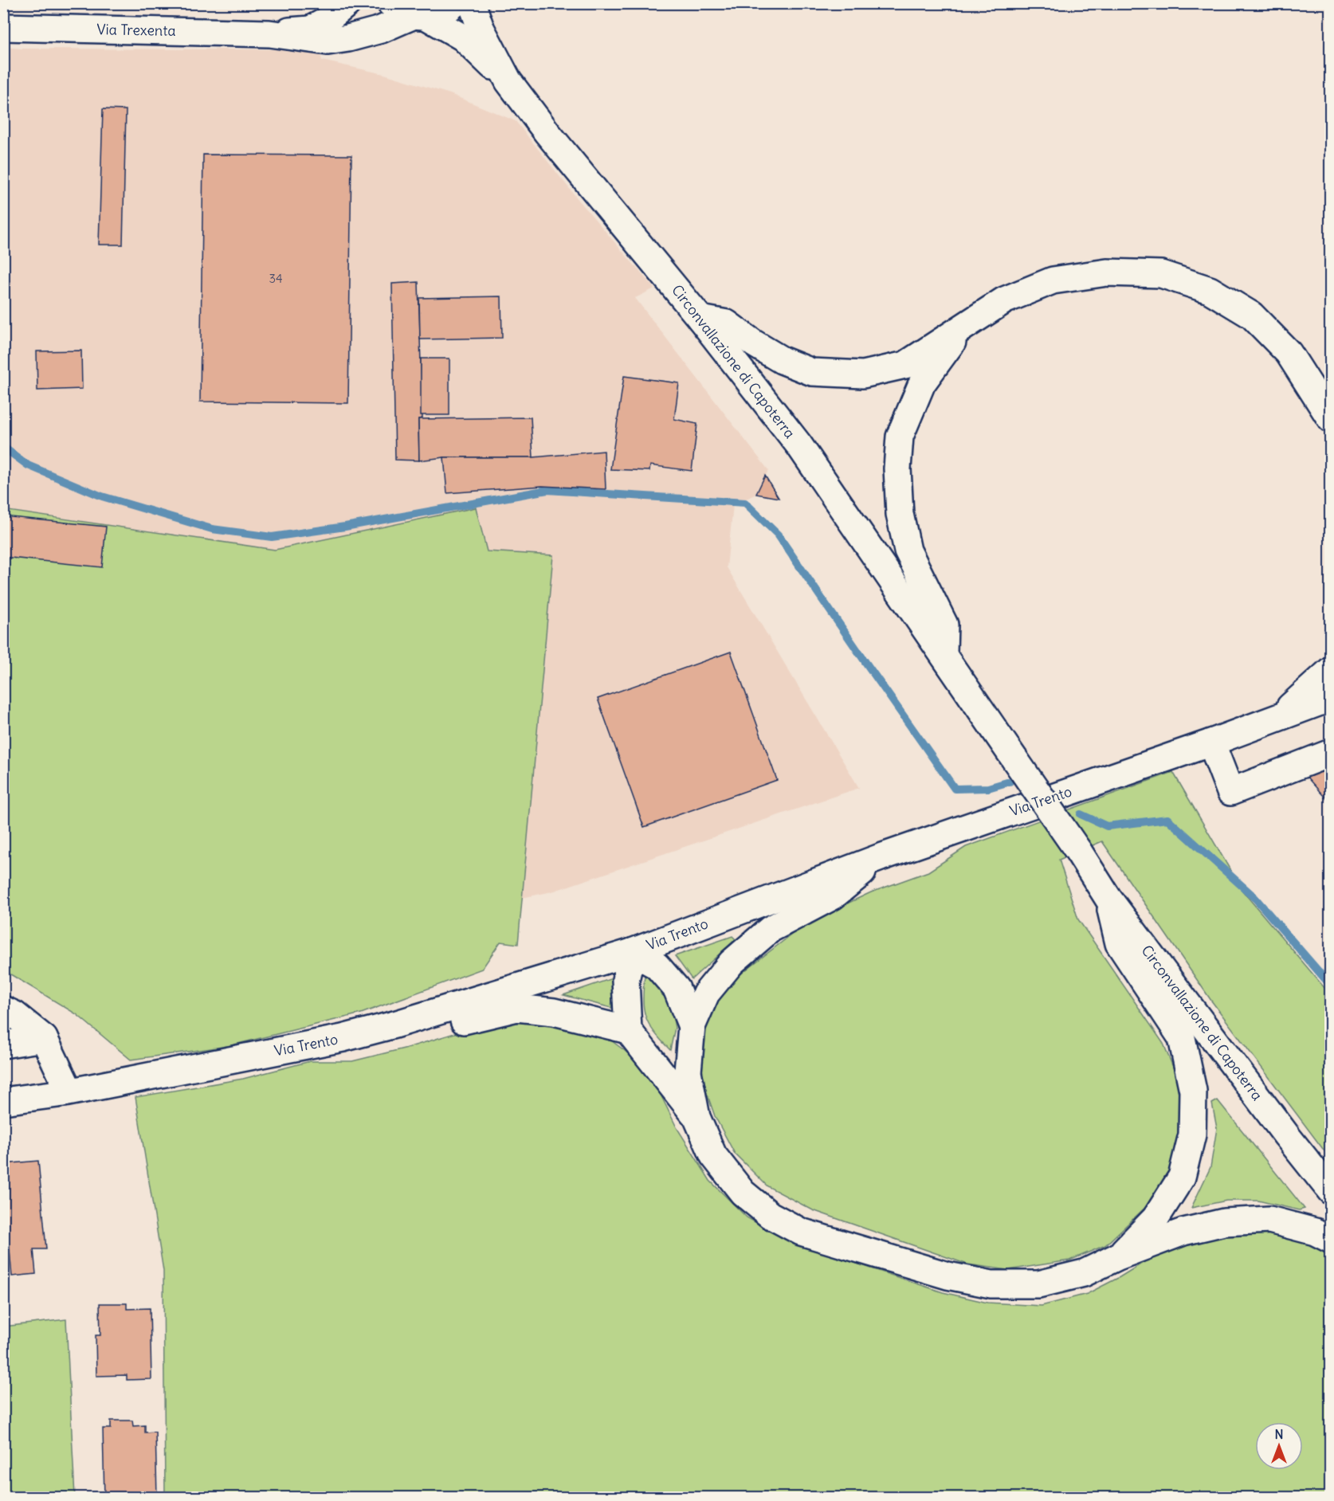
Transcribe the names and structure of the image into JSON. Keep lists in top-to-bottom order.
{
  "streets": {
    "street": ["Via Trexenta", "Circonvallazione di Capoterra", "Via Trento"]
  },
  "house_numbers": ["34"],
  "north": "top"
}
